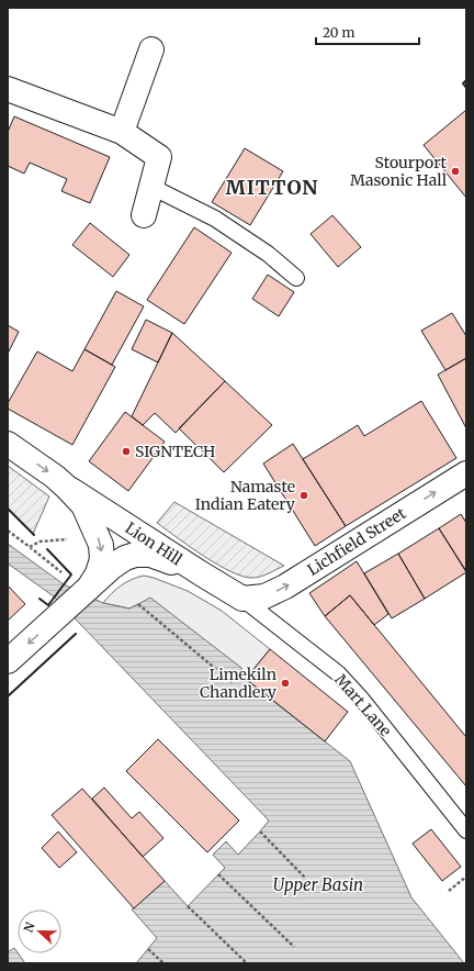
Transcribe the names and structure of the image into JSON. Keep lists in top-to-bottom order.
{
  "streets": {
    "street": ["Lichfield Street", "Lion Hill"],
    "lane": ["Mart Lane"]
  },
  "crossings": [
    ["Lichfield Street", "Lion Hill"],
    ["Lichfield Street", "Mart Lane"],
    ["Lion Hill", "Mart Lane"]
  ],
  "one_way": ["Lichfield Street", "Lion Hill"],
  "districts": ["MITTON"],
  "water": ["Upper Basin"],
  "places": [
    "Stourport Masonic Hall",
    "SIGNTECH",
    "Namaste Indian Eatery",
    "Limekiln Chandlery"
  ],
  "scale_bar": "20 m",
  "north": "left"
}
